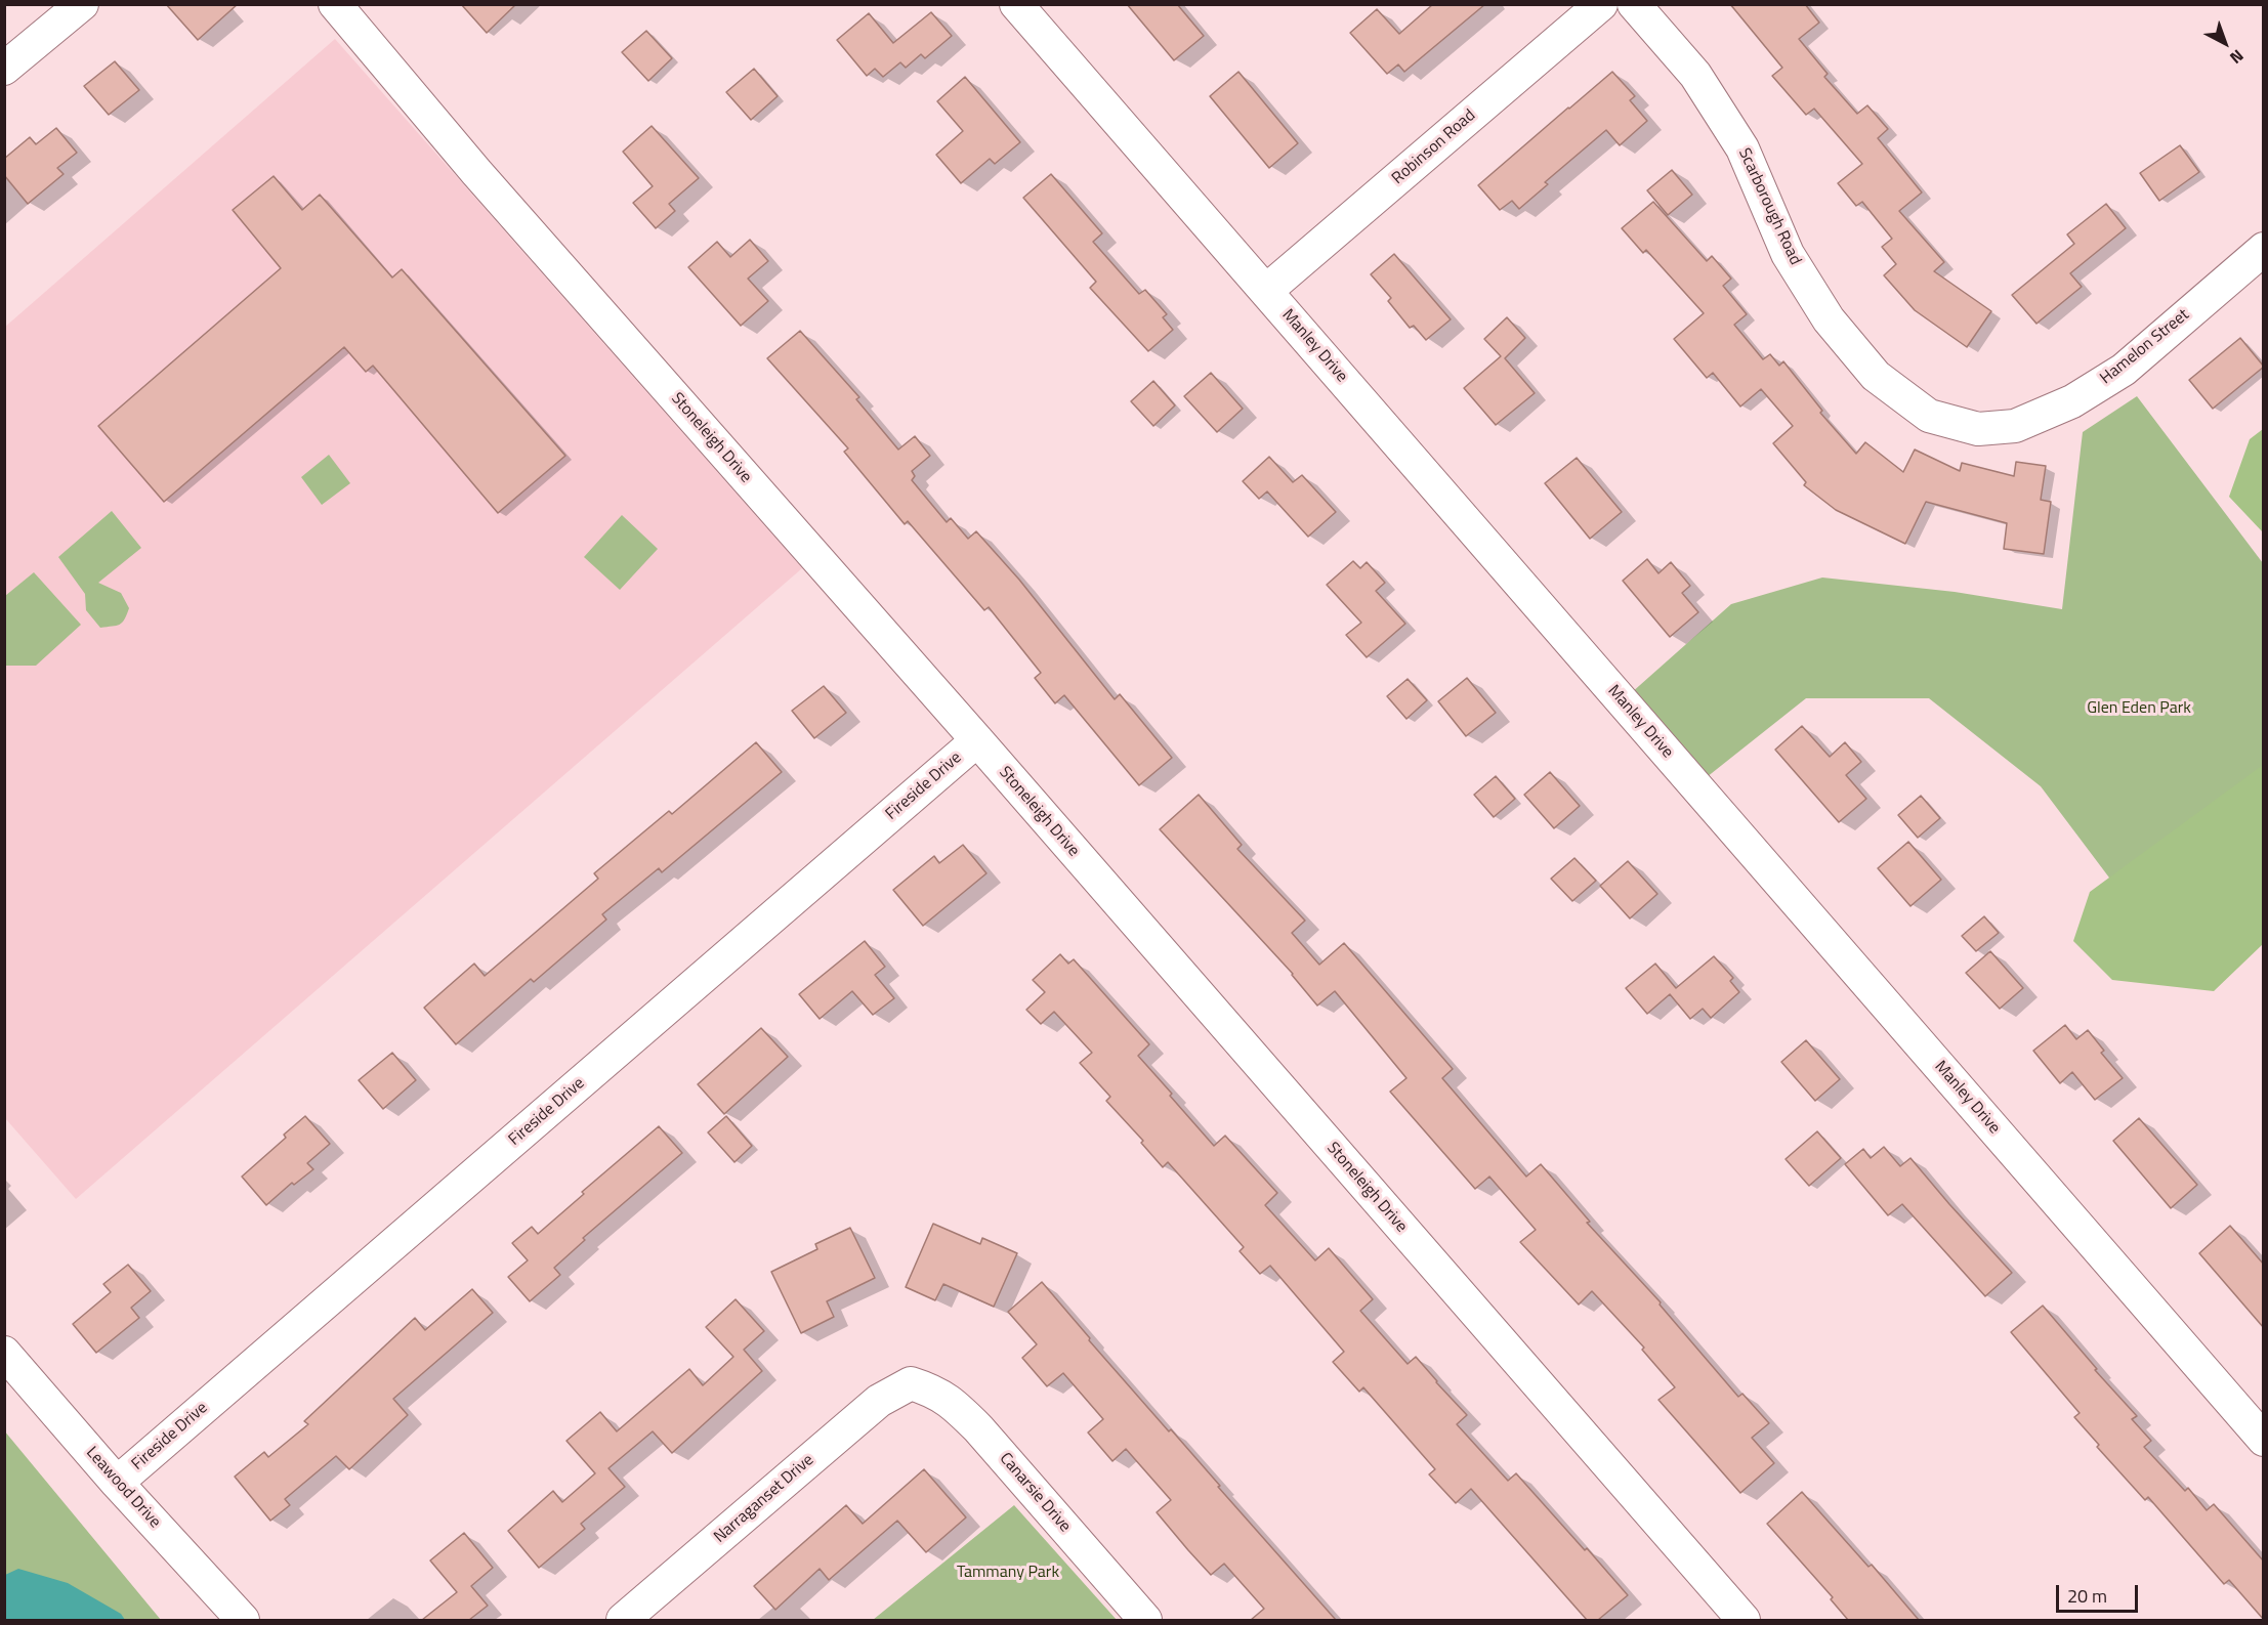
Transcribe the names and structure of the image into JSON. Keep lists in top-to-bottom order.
{
  "streets": {
    "street": [
      "Robinson Road",
      "Scarborough Road",
      "Manley Drive",
      "Hamelon Street",
      "Stoneleigh Drive",
      "Fireside Drive",
      "Leawood Drive",
      "Canarsie Drive",
      "Narraganset Drive"
    ]
  },
  "crossings": [
    ["Robinson Road", "Manley Drive"],
    ["Scarborough Road", "Hamelon Street"],
    ["Stoneleigh Drive", "Fireside Drive"],
    ["Fireside Drive", "Leawood Drive"],
    ["Canarsie Drive", "Narraganset Drive"]
  ],
  "parks": ["Glen Eden Park", "Tammany Park"],
  "scale_bar": "20 m",
  "north": "bottom right"
}
